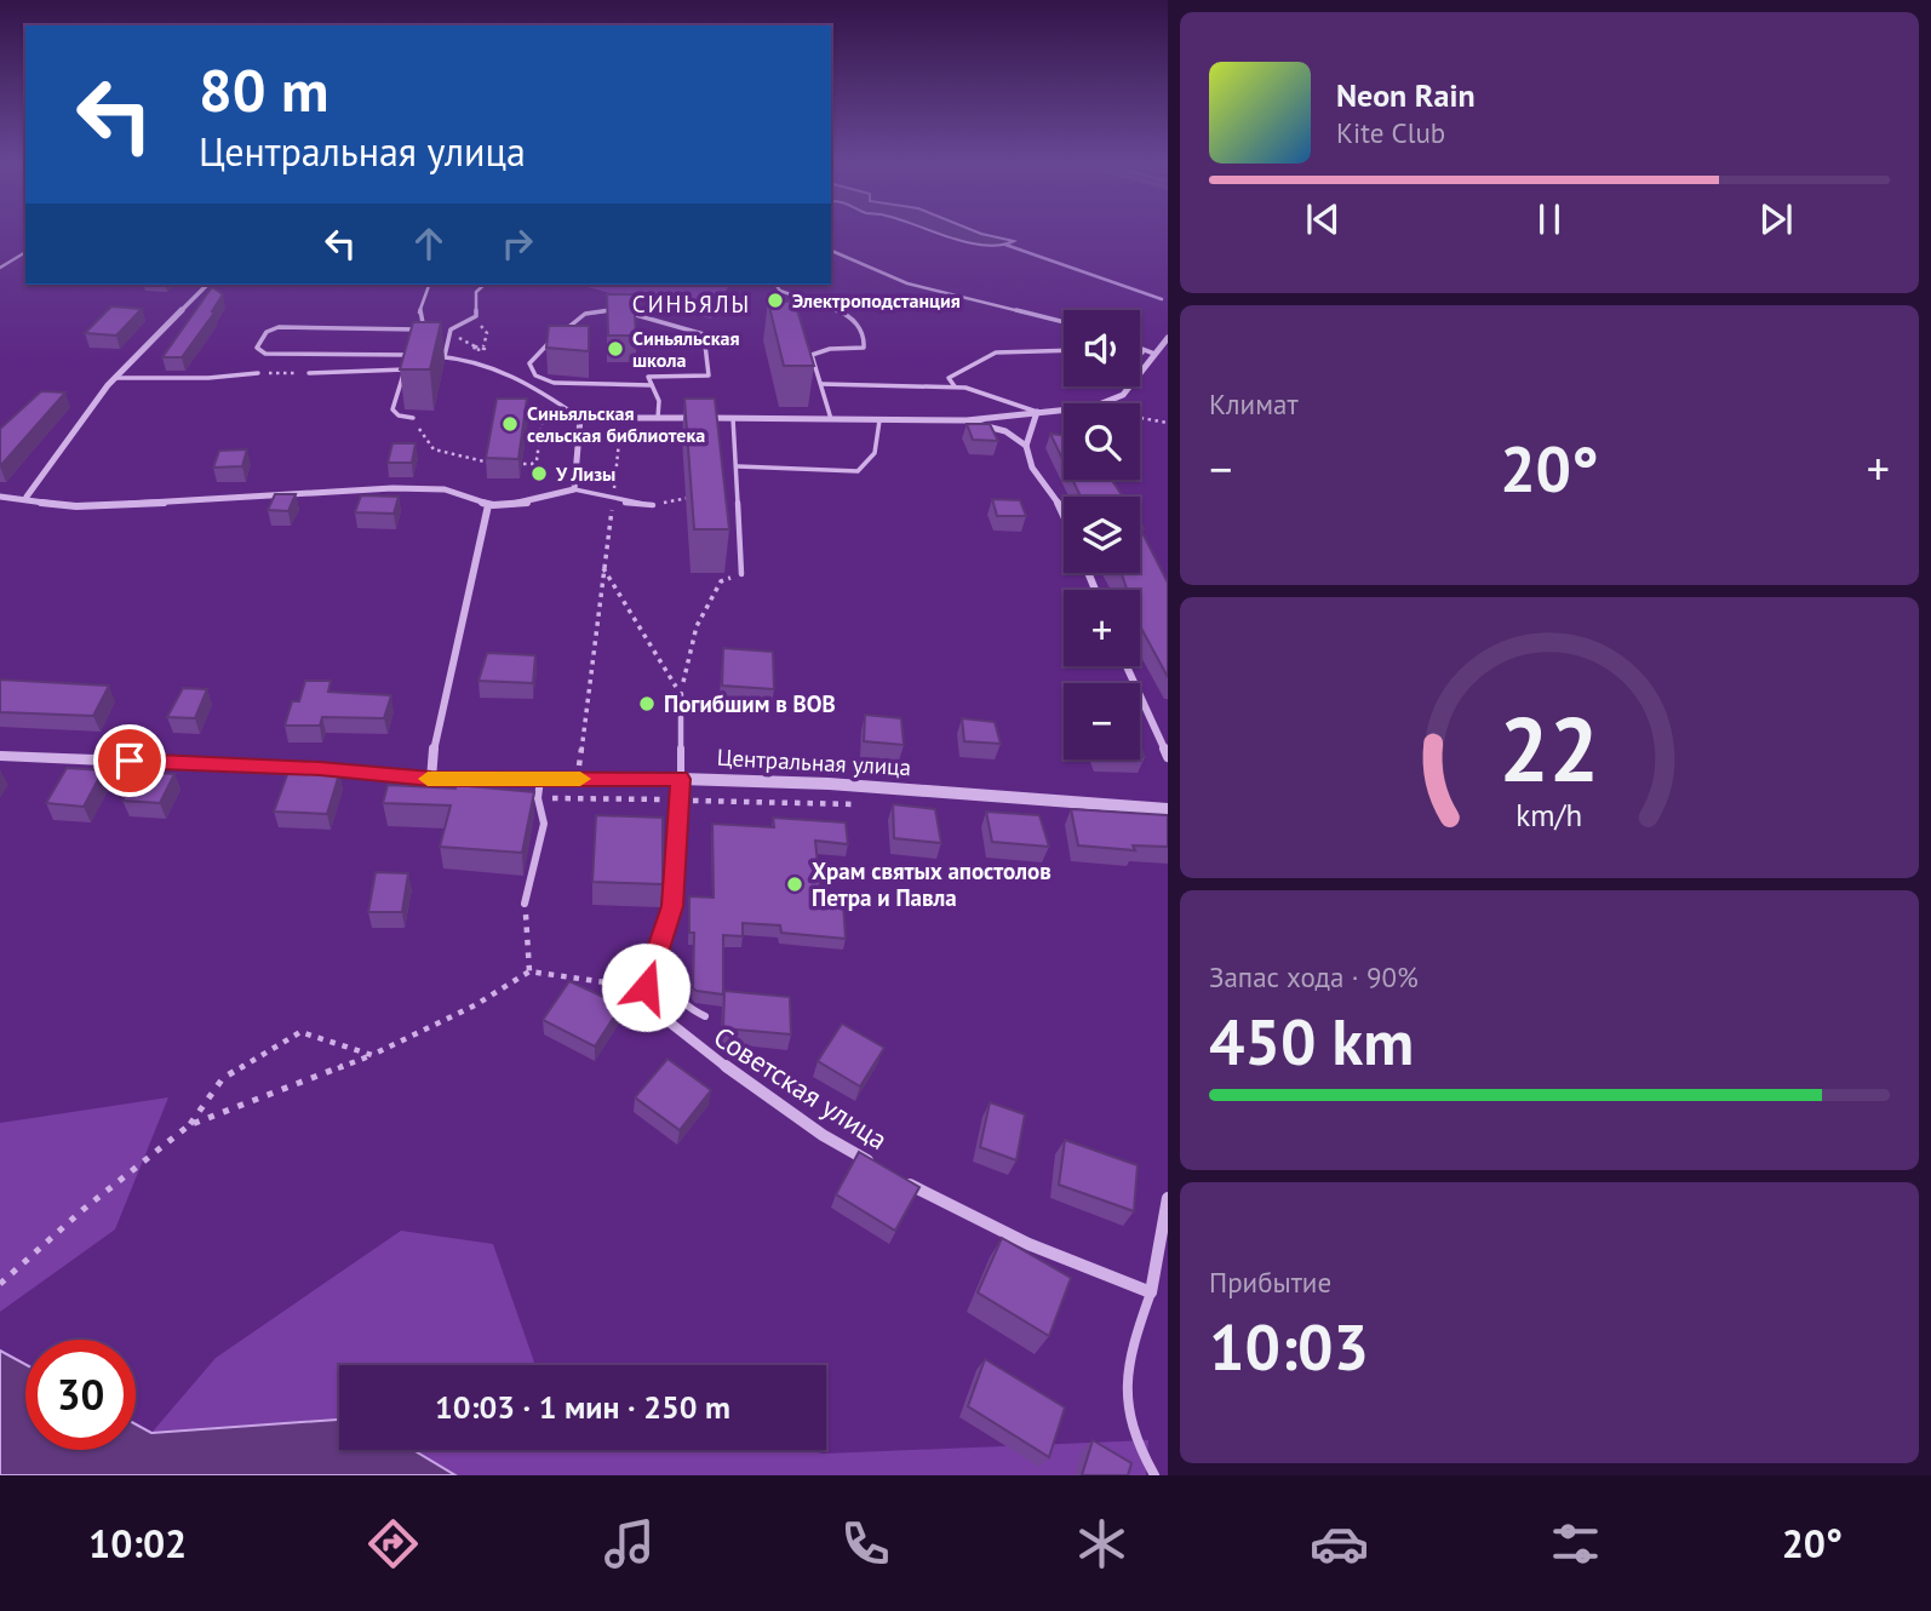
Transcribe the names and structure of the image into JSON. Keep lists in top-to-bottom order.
{
  "streets": {
    "street": ["Центральная улица", "Советская улица"]
  },
  "districts": ["СИНЬЯЛЫ"],
  "places": [
    "Электроподстанция",
    "Синьяльская школа",
    "Синьяльская сельская библиотека",
    "У Лизы",
    "Погибшим в ВОВ",
    "Храм святых апостолов Петра и Павла"
  ],
  "page": {
    "turn": ["80 m", "Центральная улица"],
    "song": ["Neon Rain", "Kite Club"],
    "tile": [
      "Климат",
      ["Запас хода · 90%", "450 km"],
      ["Прибытие", "10:03"]
    ],
    "map_buttons": ["+", "−"],
    "heat": ["−", "20°", "+"],
    "limit": "30",
    "trip": "10:03 · 1 мин · 250 m",
    "tabs": ["10:02", "20°"],
    "gauge": ["22", "km/h"]
  }
}
